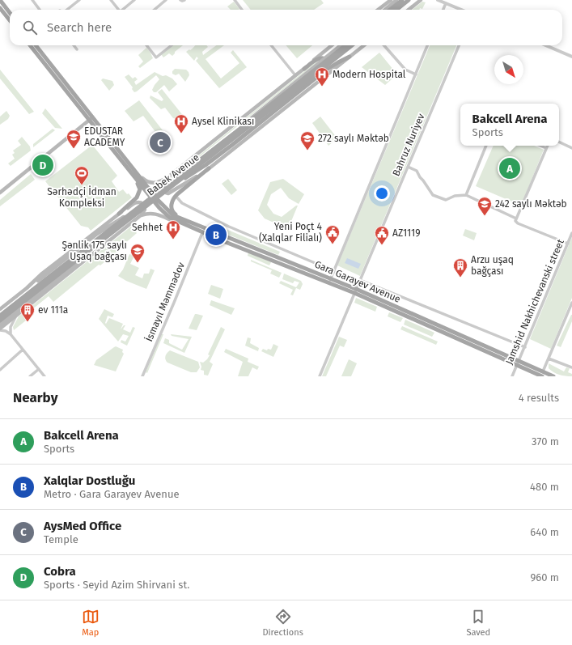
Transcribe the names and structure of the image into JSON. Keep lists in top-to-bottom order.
{
  "streets": {
    "main road": ["Babek Avenue", "Gara Garayev Avenue"],
    "street": ["Bahruz Nuriyev", "İsmayıl Məmmədov", "Jamshid Nakhichevanski street"]
  },
  "crossings": [
    ["Bahruz Nuriyev", "Gara Garayev Avenue"],
    ["Gara Garayev Avenue", "Jamshid Nakhichevanski street"]
  ],
  "places": {
    "hospital": ["Modern Hospital", "Aysel Klinikası", "Sehhet"],
    "school or university": [
      "EDUSTAR ACADEMY",
      "272 saylı Məktəb",
      "242 saylı Məktəb",
      "Şənlik 175 saylı Uşaq bağçası"
    ],
    "sports": ["Sərhədçi İdman Kompleksi"],
    "public building": ["Yeni Poçt 4 (Xalqlar Filialı)", "AZ1119"],
    "building": ["Arzu uşaq bağçası", "ev 111a"]
  },
  "north": "bottom right",
  "page": {
    "search": "Search here",
    "popup": ["Bakcell Arena", "Sports"],
    "pins": [
      "C",
      "D",
      "A",
      "B"
    ],
    "heading": ["Nearby", "4 results"],
    "list": [
      {
        "mark": "A",
        "name": "Bakcell Arena",
        "note": "Sports",
        "value": "370 m"
      },
      {
        "mark": "B",
        "name": "Xalqlar Dostluğu",
        "note": "Metro · Gara Garayev Avenue",
        "value": "480 m"
      },
      {
        "mark": "C",
        "name": "AysMed Office",
        "note": "Temple",
        "value": "640 m"
      },
      {
        "mark": "D",
        "name": "Cobra",
        "note": "Sports · Seyid Azim Shirvani st.",
        "value": "960 m"
      }
    ],
    "nav": ["Map", "Directions", "Saved"]
  }
}
